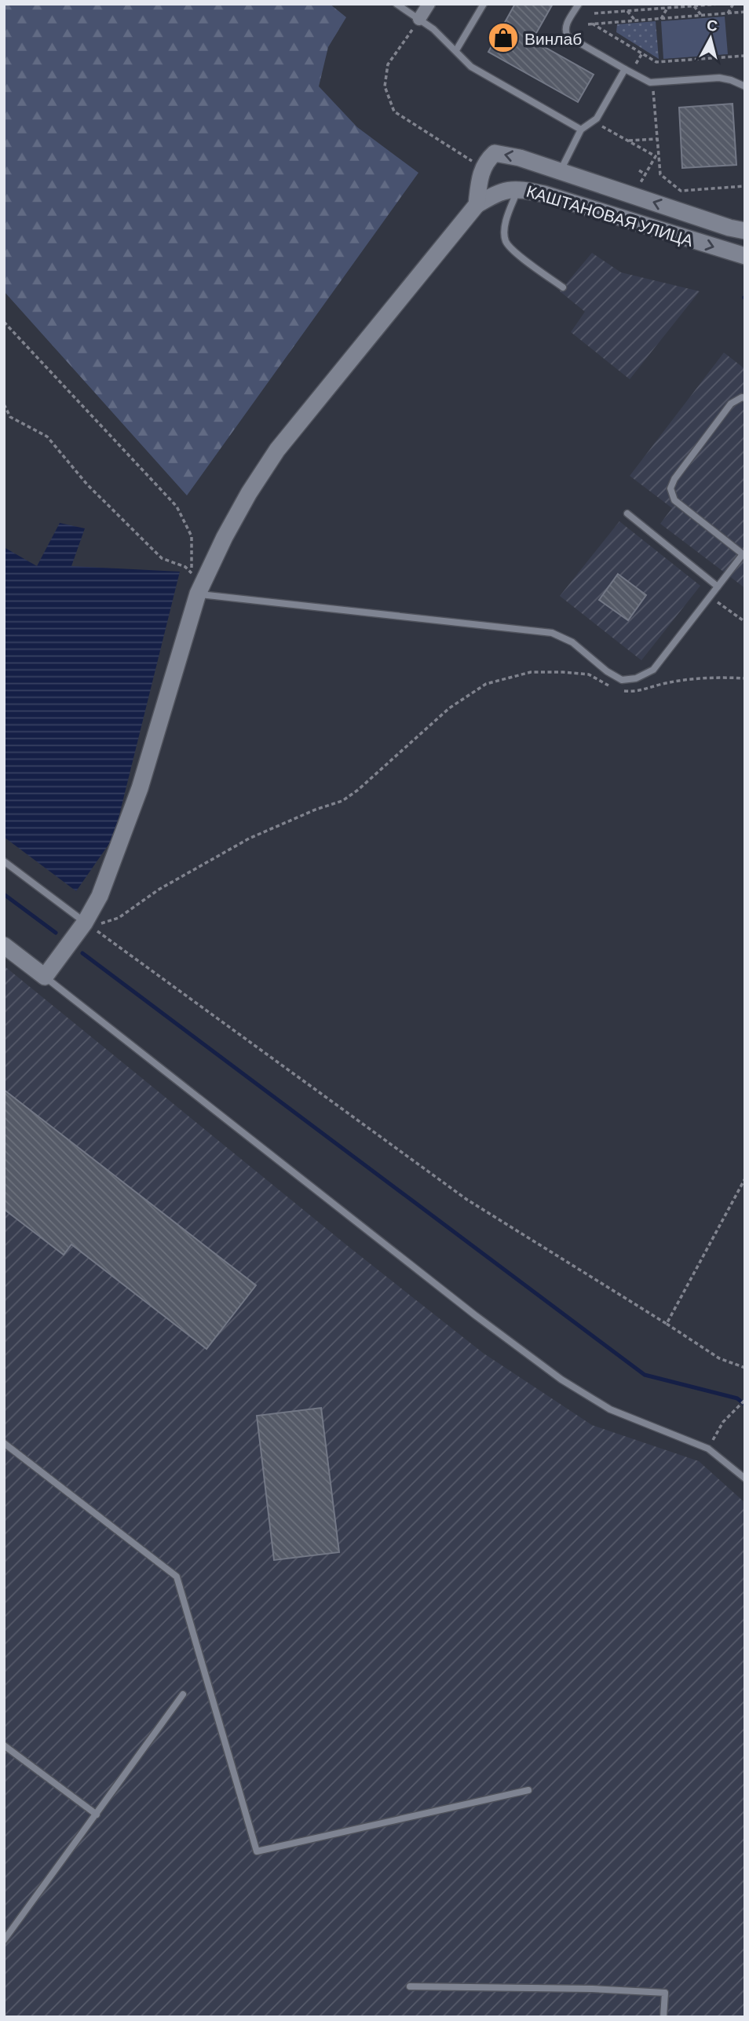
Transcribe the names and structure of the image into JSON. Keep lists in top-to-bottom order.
{
  "streets": {
    "street": ["КАШТАНОВАЯ УЛИЦА"]
  },
  "places": {
    "shop": ["Винлаб"]
  },
  "north": "top"
}
